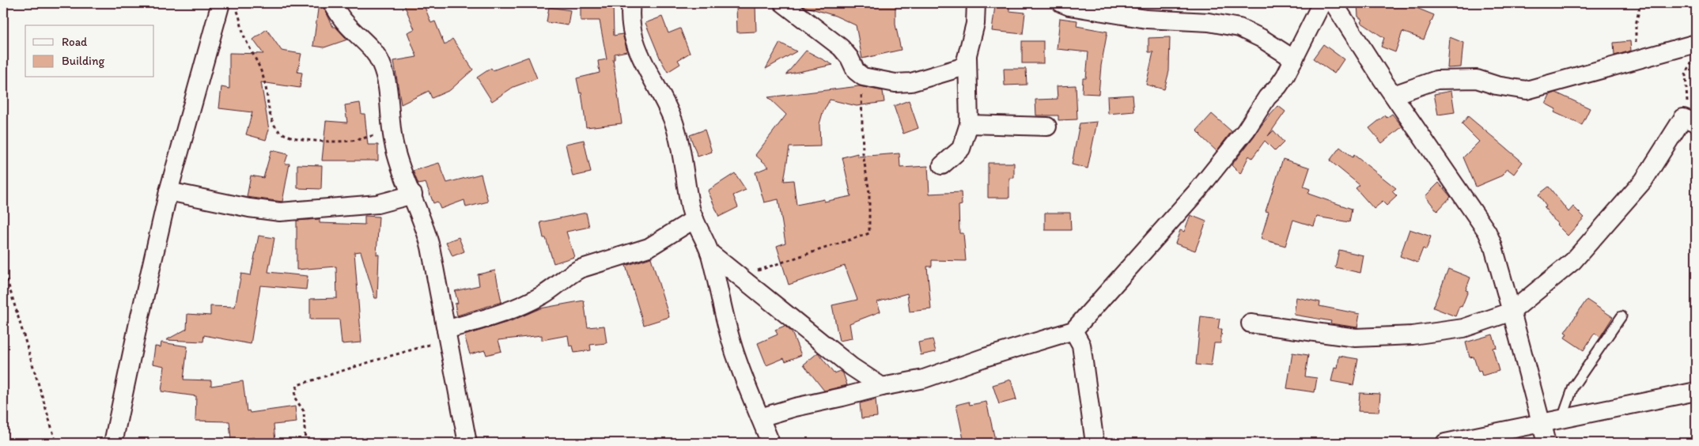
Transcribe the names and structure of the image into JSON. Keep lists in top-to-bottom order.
{
  "legend": ["Road", "Building"]
}
